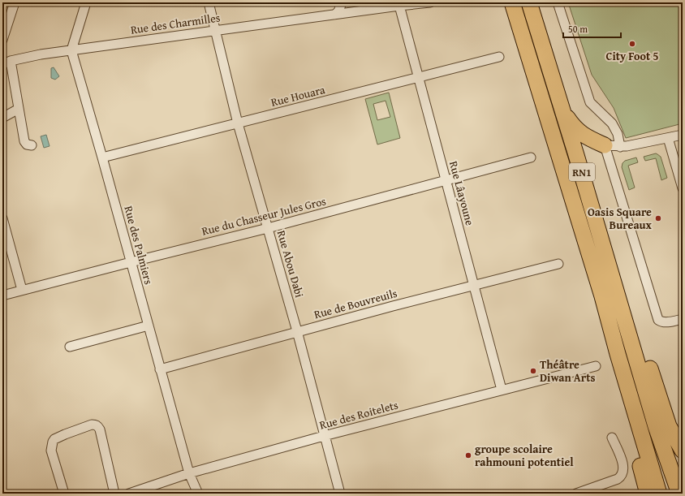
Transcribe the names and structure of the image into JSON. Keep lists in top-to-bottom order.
{
  "streets": {
    "highway": ["RN1"],
    "street": [
      "Rue des Charmilles",
      "Rue Houara",
      "Rue Lâayoune",
      "Rue du Chasseur Jules Gros",
      "Rue des Palmiers",
      "Rue Abou Dabi",
      "Rue de Bouvreuils",
      "Rue des Roitelets"
    ]
  },
  "crossings": [
    ["Rue des Charmilles", "Rue Lâayoune"],
    ["Rue des Charmilles", "Rue des Palmiers"],
    ["Rue des Charmilles", "Rue Abou Dabi"],
    ["Rue Houara", "Rue Lâayoune"],
    ["Rue Houara", "Rue des Palmiers"],
    ["Rue Houara", "Rue Abou Dabi"],
    ["Rue Lâayoune", "Rue du Chasseur Jules Gros"],
    ["Rue Lâayoune", "Rue de Bouvreuils"],
    ["Rue Lâayoune", "Rue des Roitelets"],
    ["Rue du Chasseur Jules Gros", "Rue des Palmiers"],
    ["Rue du Chasseur Jules Gros", "Rue Abou Dabi"],
    ["Rue des Palmiers", "Rue de Bouvreuils"],
    ["Rue des Palmiers", "Rue des Roitelets"],
    ["Rue Abou Dabi", "Rue de Bouvreuils"],
    ["Rue Abou Dabi", "Rue des Roitelets"]
  ],
  "places": [
    "City Foot 5",
    "Oasis Square Bureaux",
    "Théâtre Diwan Arts",
    "groupe scolaire rahmouni potentiel"
  ],
  "scale_bar": "50 m"
}
